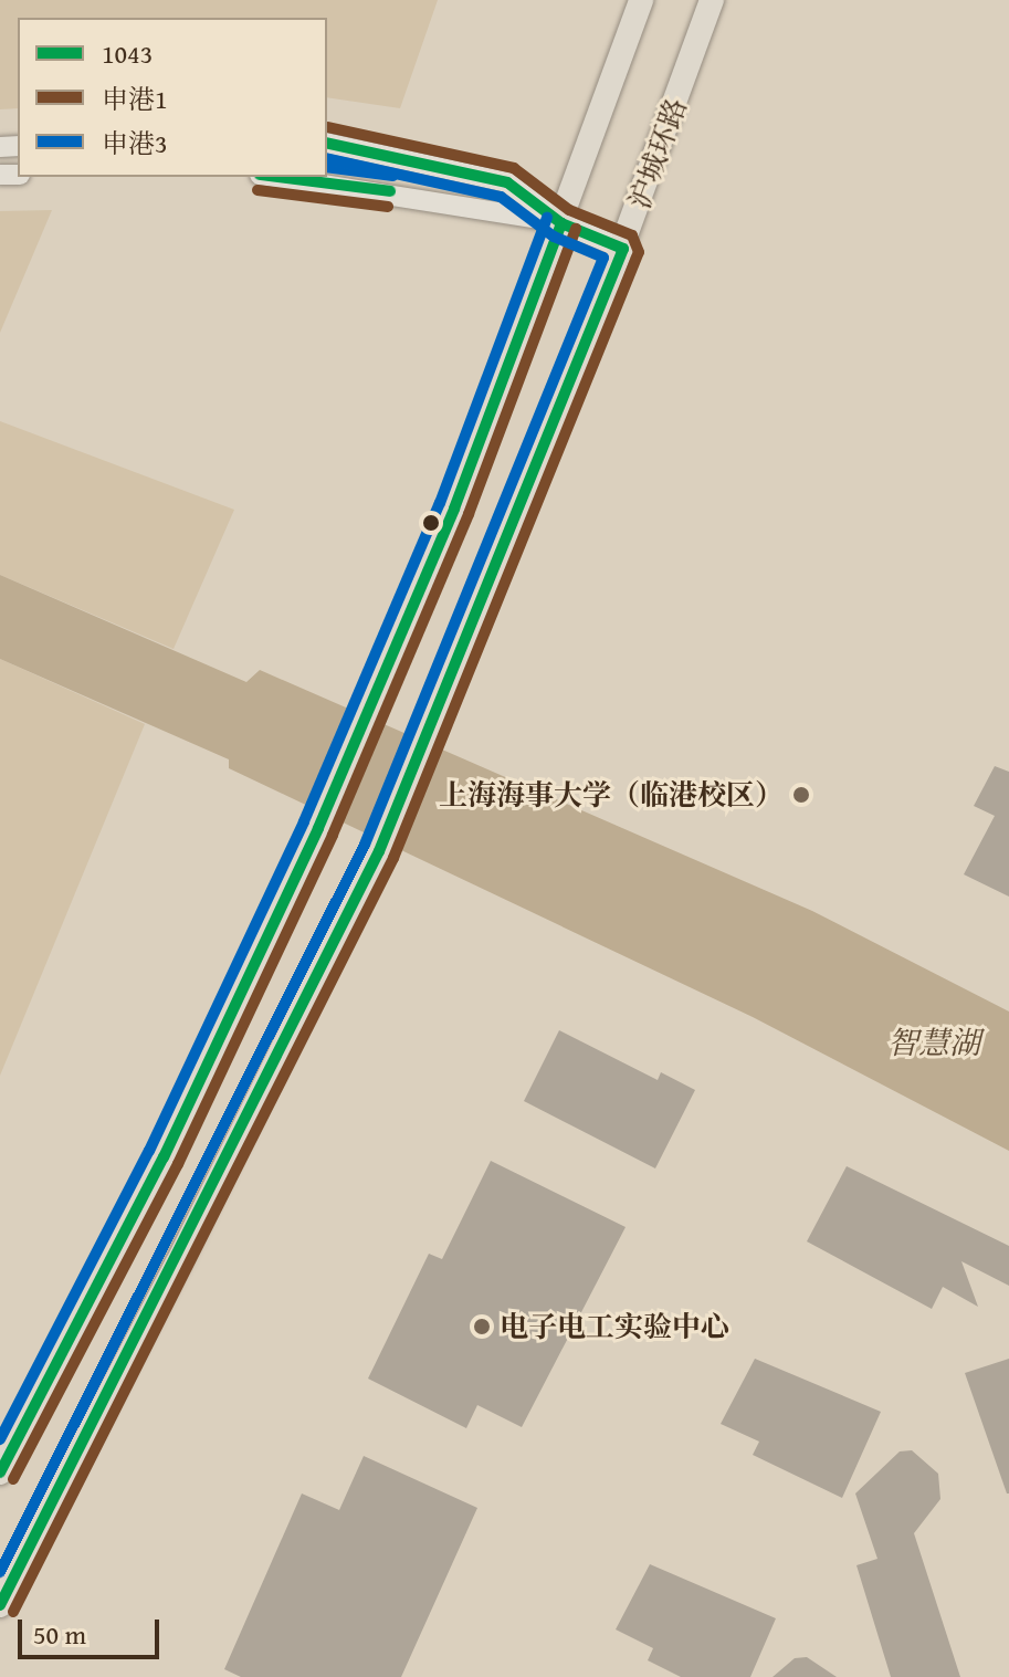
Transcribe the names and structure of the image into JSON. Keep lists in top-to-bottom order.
{
  "streets": {
    "main road": ["沪城环路"]
  },
  "water": ["智慧湖"],
  "places": ["上海海事大学（临港校区）", "电子电工实验中心"],
  "lines": ["transit line 申港1", "transit line 1043", "transit line 申港3"],
  "legend": ["1043", "申港1", "申港3"],
  "scale_bar": "50 m"
}
